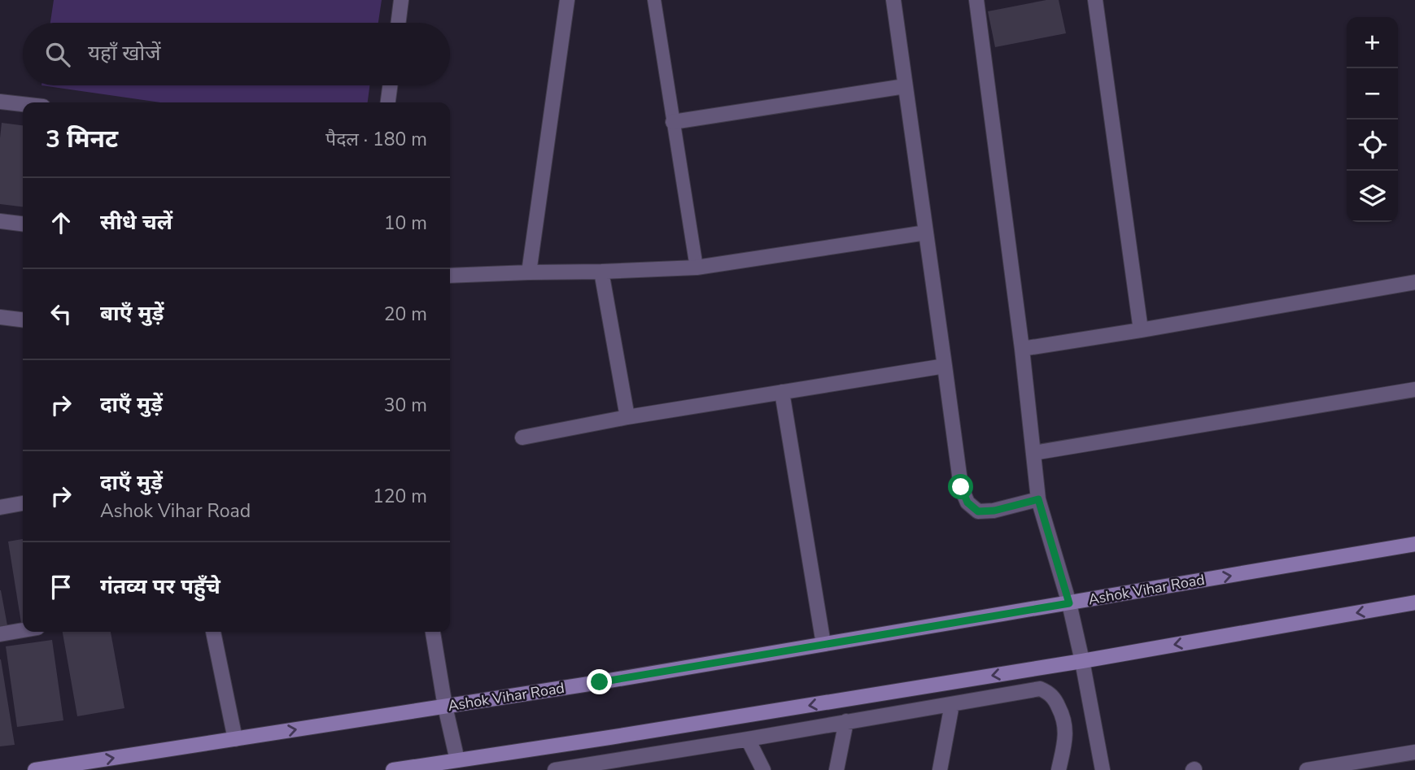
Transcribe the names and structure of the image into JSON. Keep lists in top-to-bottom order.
{
  "streets": {
    "main road": ["Ashok Vihar Road"]
  },
  "page": {
    "map_buttons": ["+", "−"],
    "search": "यहाँ खोजें",
    "heading": ["3 मिनट", "पैदल · 180 m"],
    "list": [
      ["सीधे चलें", "10 m"],
      ["बाएँ मुड़ें", "20 m"],
      ["दाएँ मुड़ें", "30 m"],
      ["दाएँ मुड़ें", "Ashok Vihar Road", "120 m"],
      "गंतव्य पर पहुँचे"
    ]
  }
}
